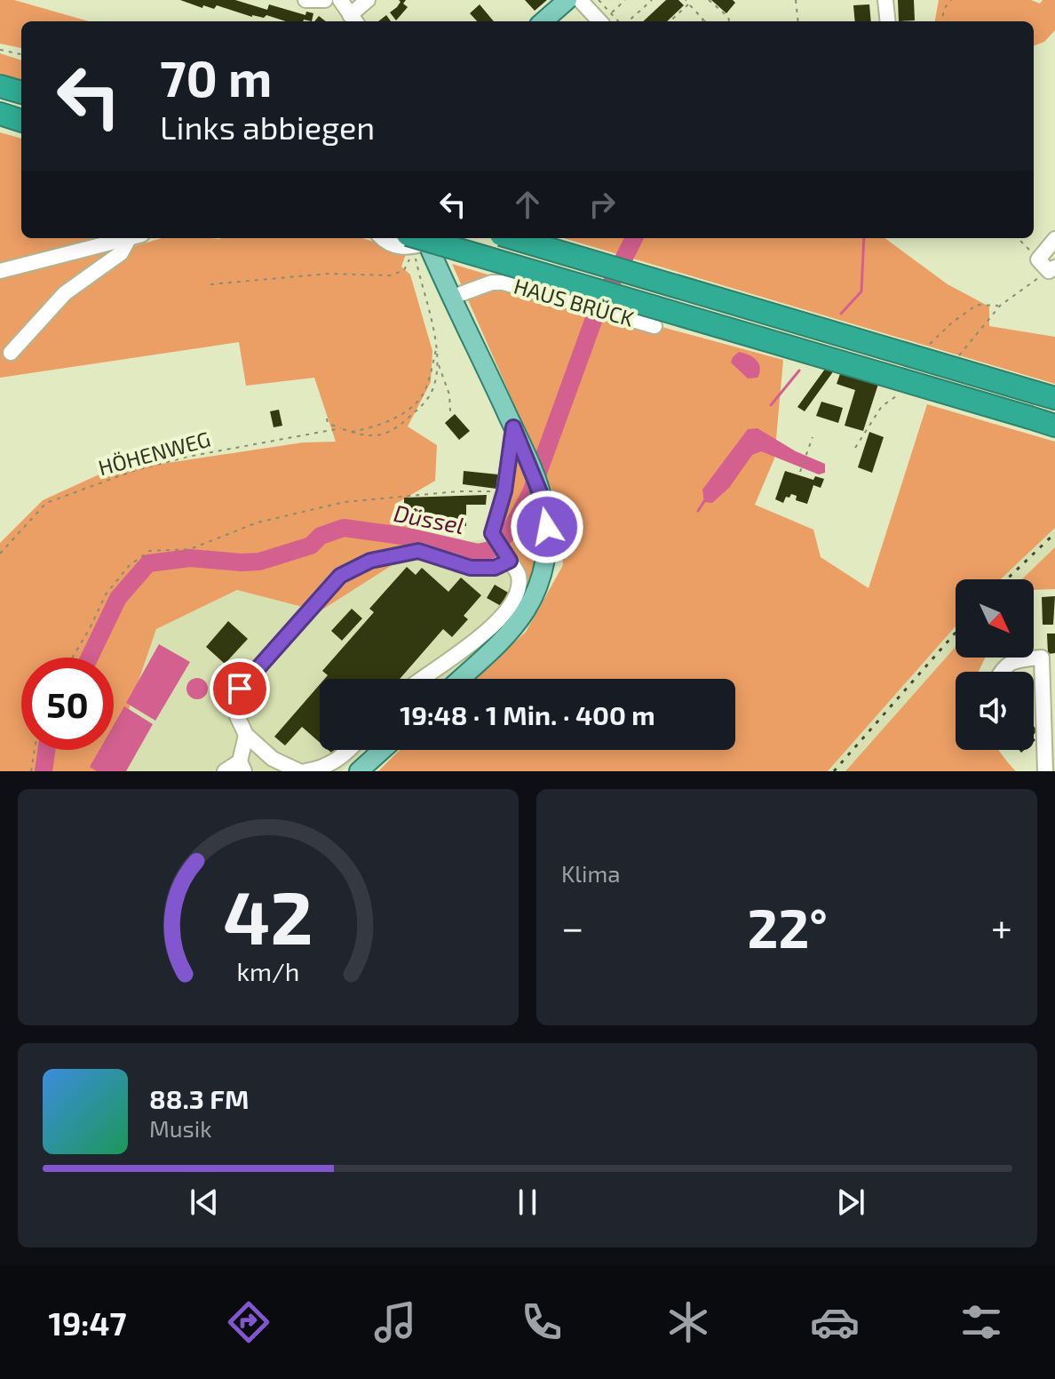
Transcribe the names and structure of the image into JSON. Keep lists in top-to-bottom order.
{
  "streets": {
    "street": ["HAUS BRÜCK"],
    "path": ["HÖHENWEG"]
  },
  "water": ["Düssel"],
  "north": "bottom right",
  "page": {
    "turn": ["70 m", "Links abbiegen"],
    "limit": "50",
    "trip": "19:48 · 1 Min. · 400 m",
    "tile": "Klima",
    "heat": ["−", "22°", "+"],
    "song": ["88.3 FM", "Musik"],
    "tabs": "19:47",
    "gauge": ["42", "km/h"]
  }
}
